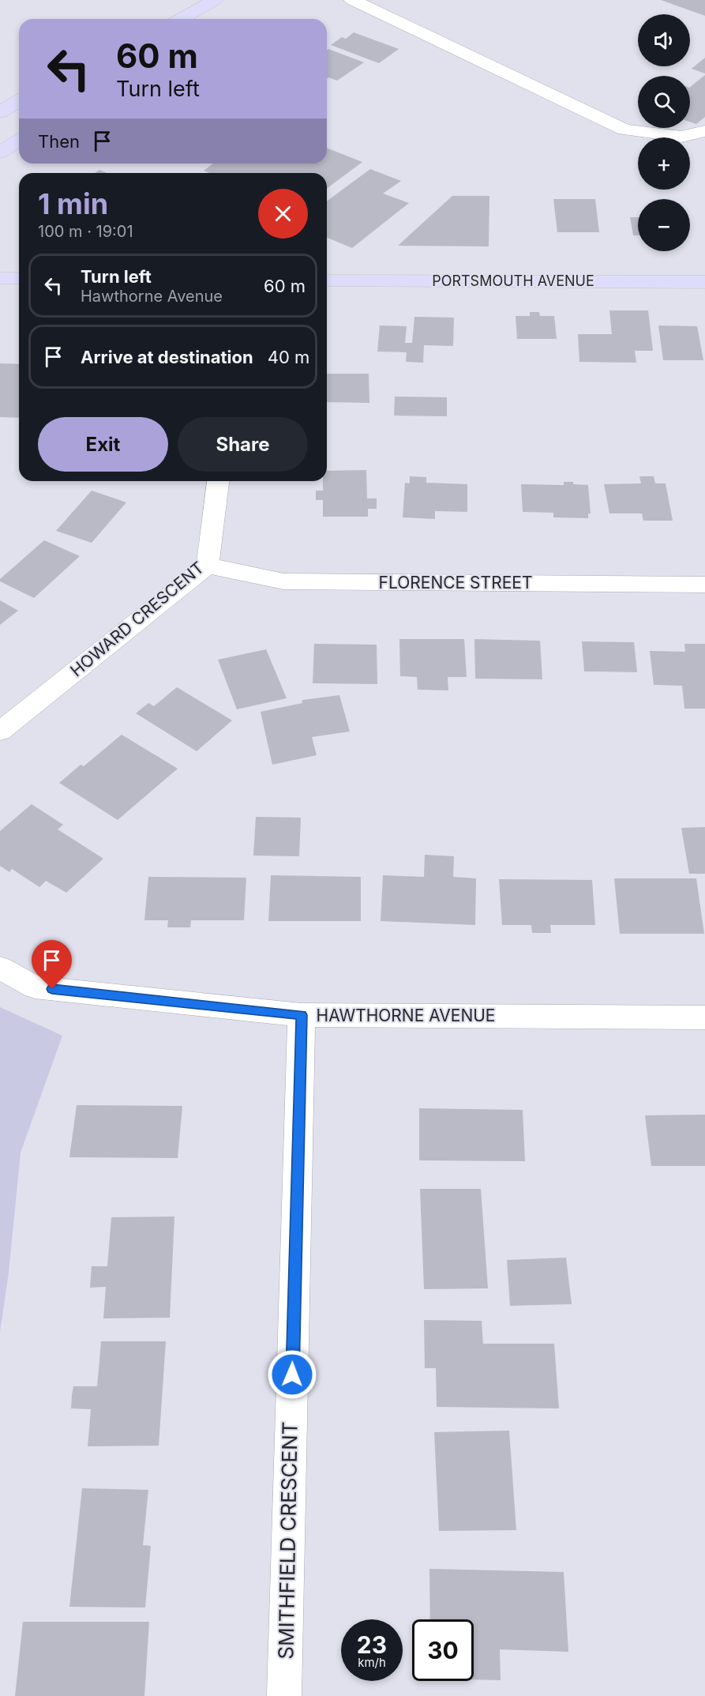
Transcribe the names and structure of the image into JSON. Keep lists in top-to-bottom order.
{
  "streets": {
    "main road": ["PORTSMOUTH AVENUE"],
    "street": [
      "FLORENCE STREET",
      "HOWARD CRESCENT",
      "HAWTHORNE AVENUE",
      "SMITHFIELD CRESCENT"
    ]
  },
  "crossings": [
    ["FLORENCE STREET", "HOWARD CRESCENT"],
    ["HAWTHORNE AVENUE", "SMITHFIELD CRESCENT"]
  ],
  "page": {
    "map_buttons": ["+", "−"],
    "turn": ["60 m", "Turn left"],
    "then": "Then",
    "heading": ["1 min", "100 m · 19:01"],
    "list": [
      {
        "name": "Turn left",
        "note": "Hawthorne Avenue",
        "value": "60 m"
      },
      {
        "name": "Arrive at destination",
        "value": "40 m"
      }
    ],
    "buttons": ["Exit", "Share"],
    "speed": "23 km/h",
    "limit": "30"
  }
}
